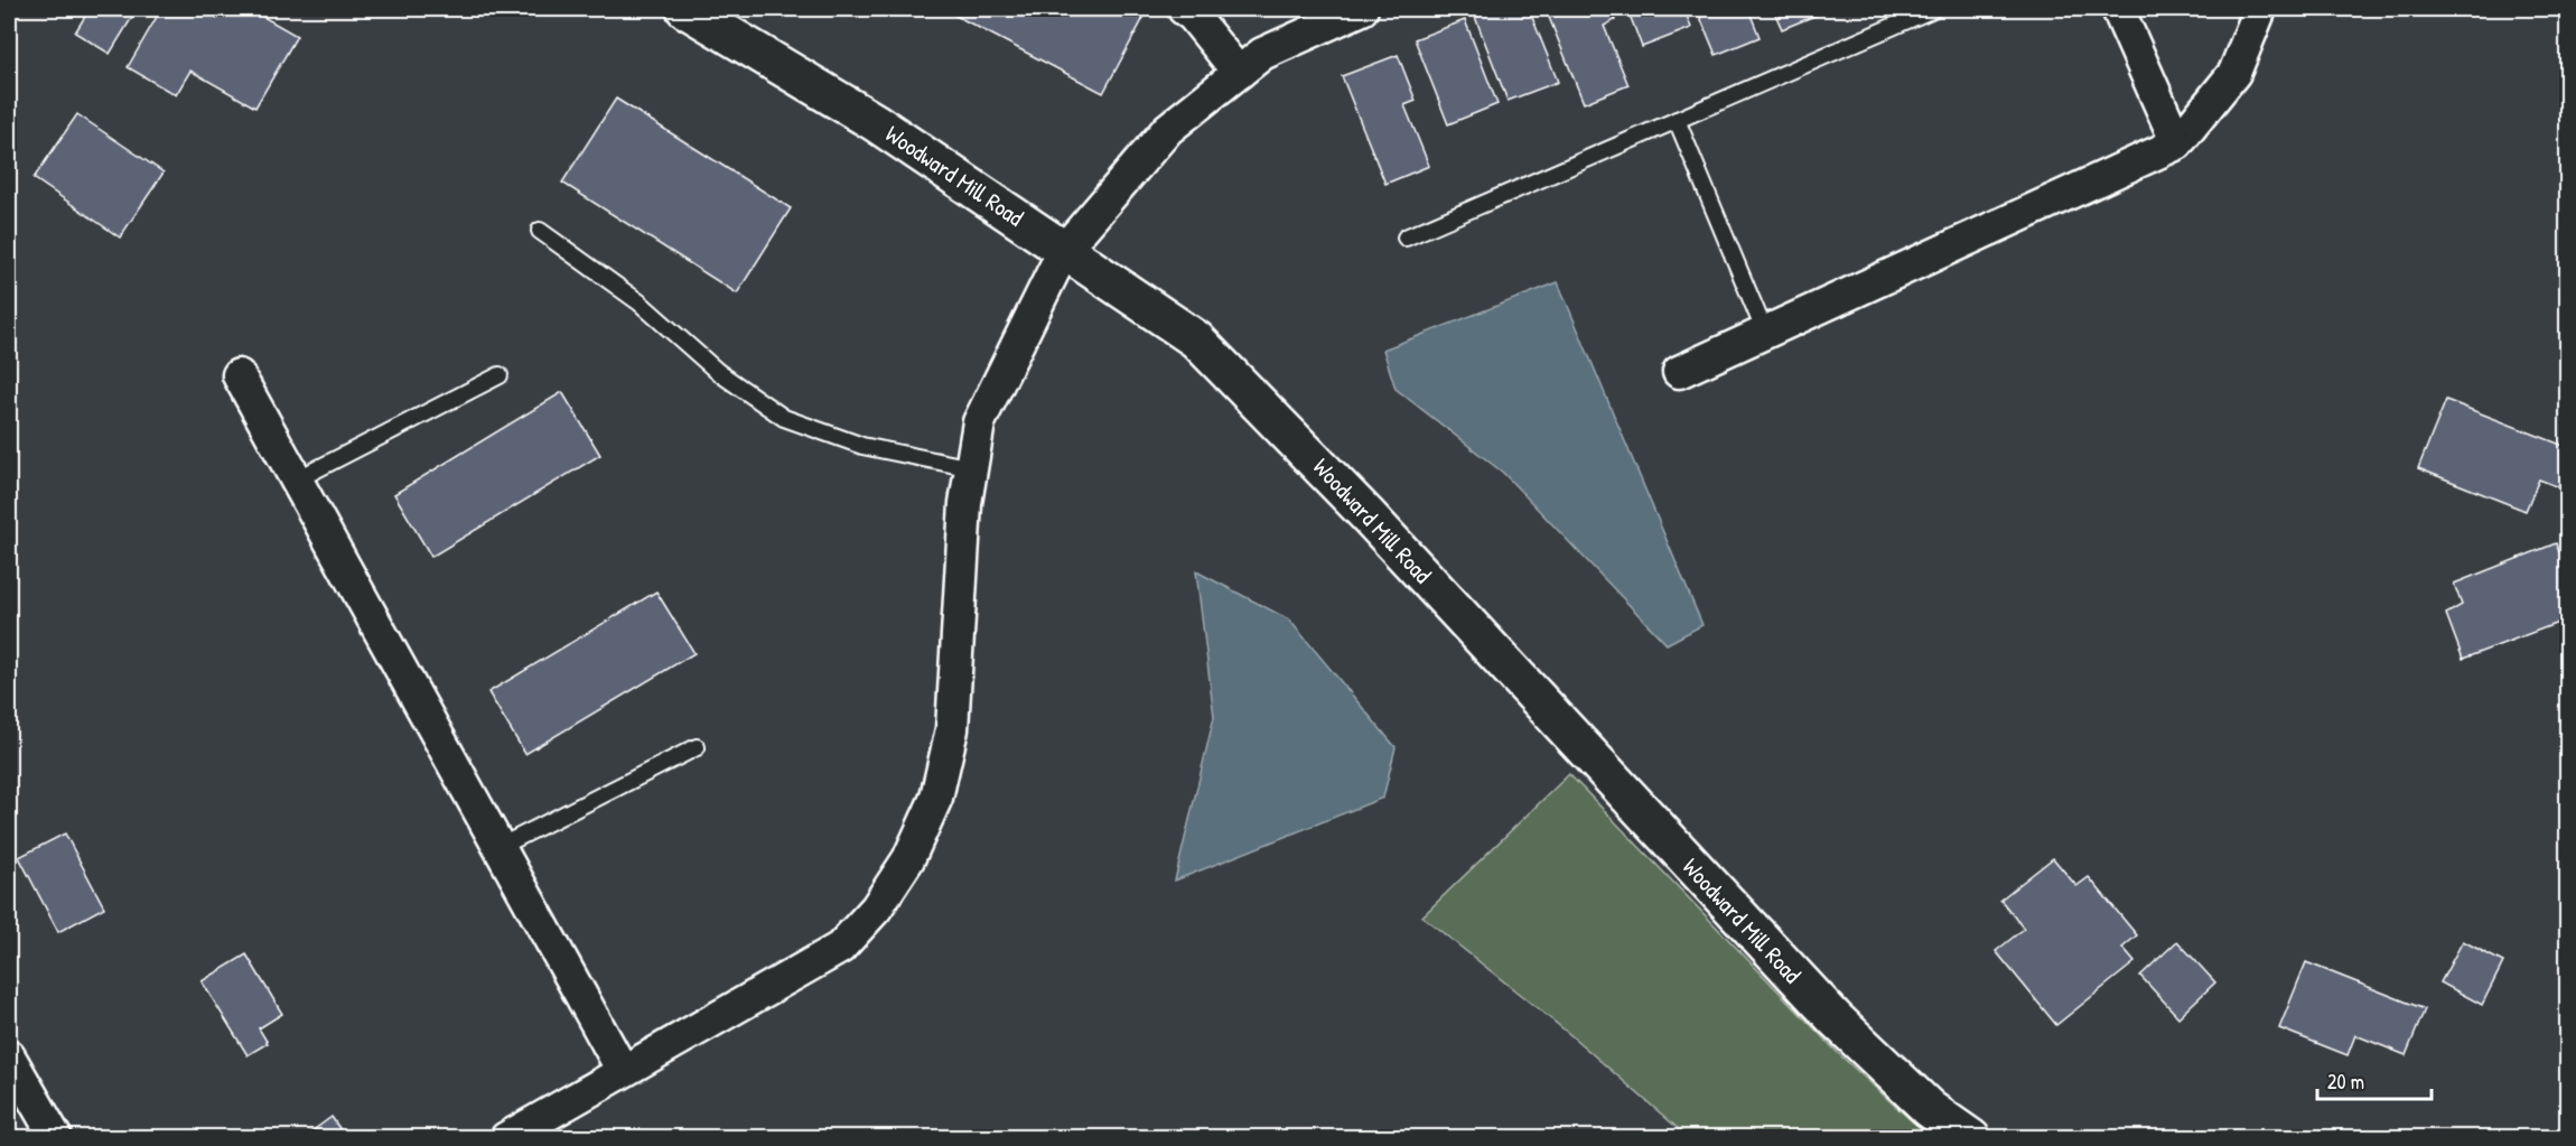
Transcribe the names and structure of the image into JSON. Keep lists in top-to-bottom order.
{
  "streets": {
    "street": ["Woodward Mill Road"]
  },
  "scale_bar": "20 m"
}
